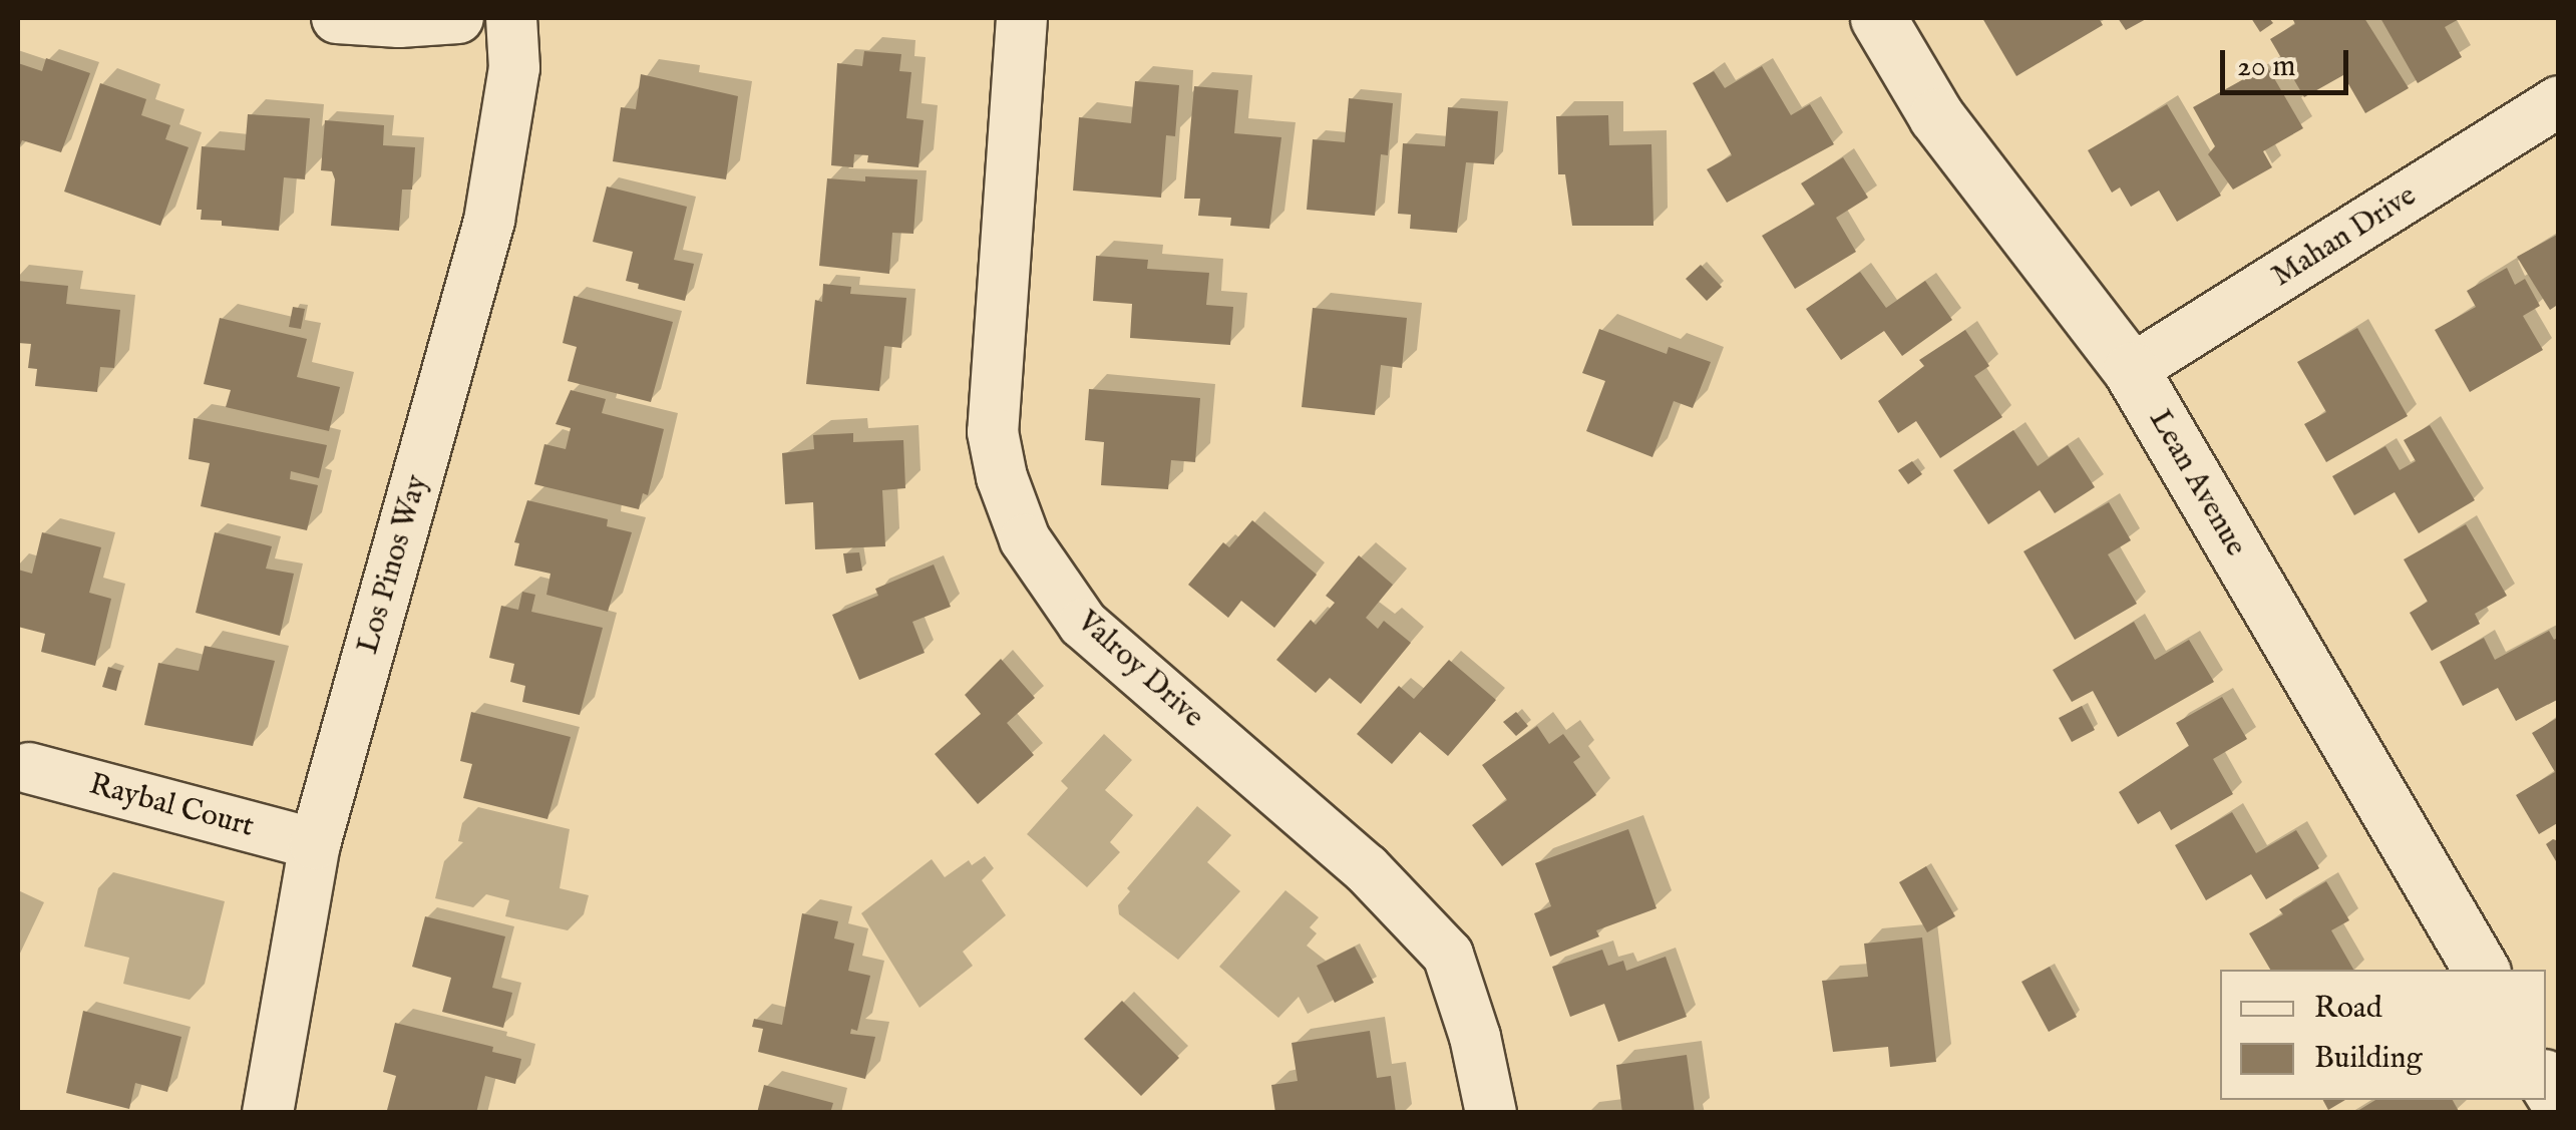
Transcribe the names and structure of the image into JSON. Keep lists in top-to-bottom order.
{
  "streets": {
    "street": [
      "Mahan Drive",
      "Lean Avenue",
      "Los Pinos Way",
      "Valroy Drive",
      "Raybal Court"
    ]
  },
  "crossings": [
    ["Mahan Drive", "Lean Avenue"],
    ["Los Pinos Way", "Raybal Court"]
  ],
  "legend": ["Road", "Building"],
  "scale_bar": "20 m"
}
